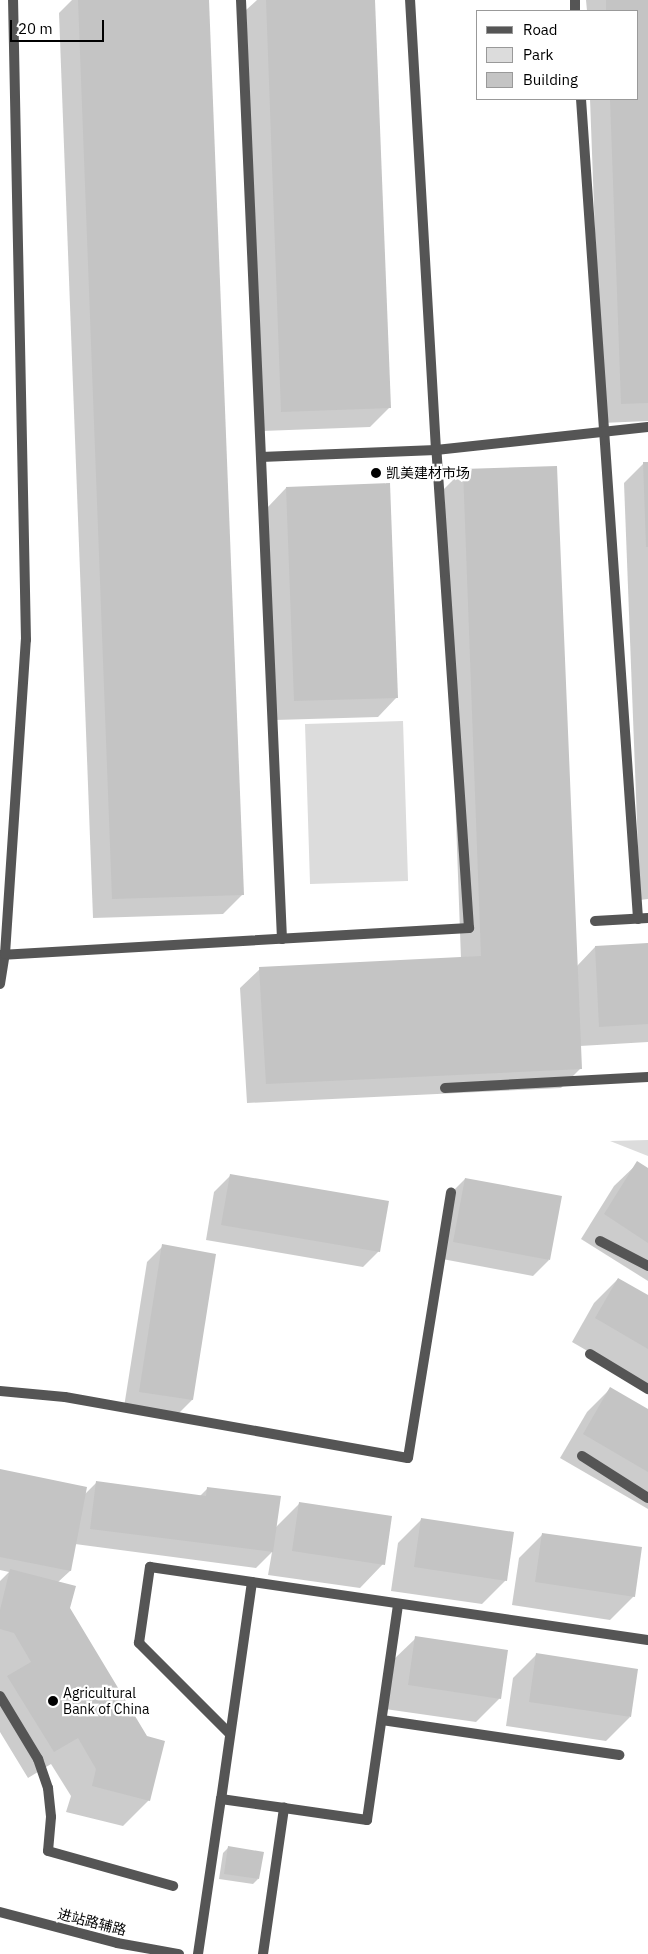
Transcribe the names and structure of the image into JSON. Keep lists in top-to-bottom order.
{
  "streets": {
    "street": ["进站路辅路"]
  },
  "places": ["凯美建材市场", "Agricultural Bank of China"],
  "legend": ["Road", "Park", "Building"],
  "scale_bar": "20 m"
}
